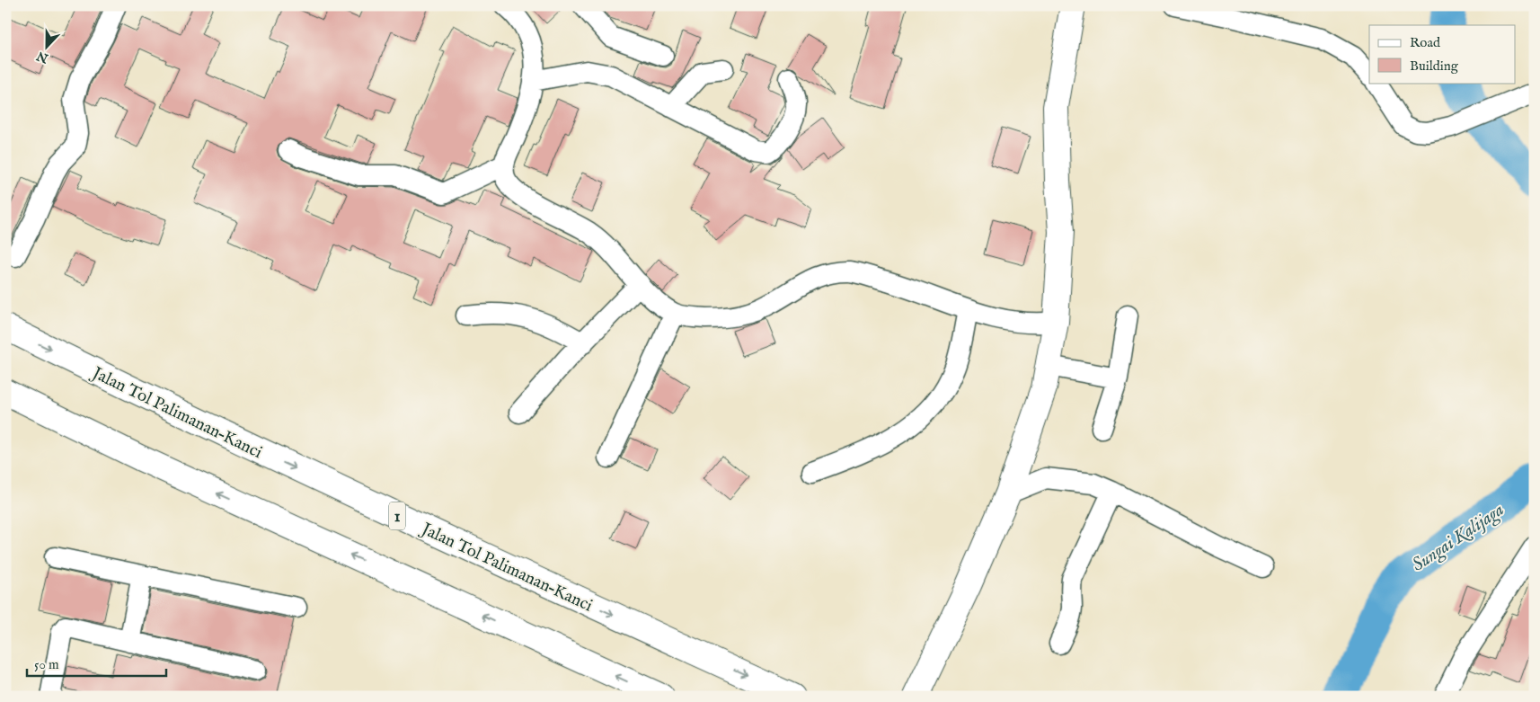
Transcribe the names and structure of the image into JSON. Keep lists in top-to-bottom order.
{
  "streets": {
    "main road": ["Jalan Tol Palimanan–Kanci", "1"]
  },
  "water": ["Sungai Kalijaga"],
  "legend": ["Road", "Building"],
  "scale_bar": "50 m",
  "north": "bottom"
}
